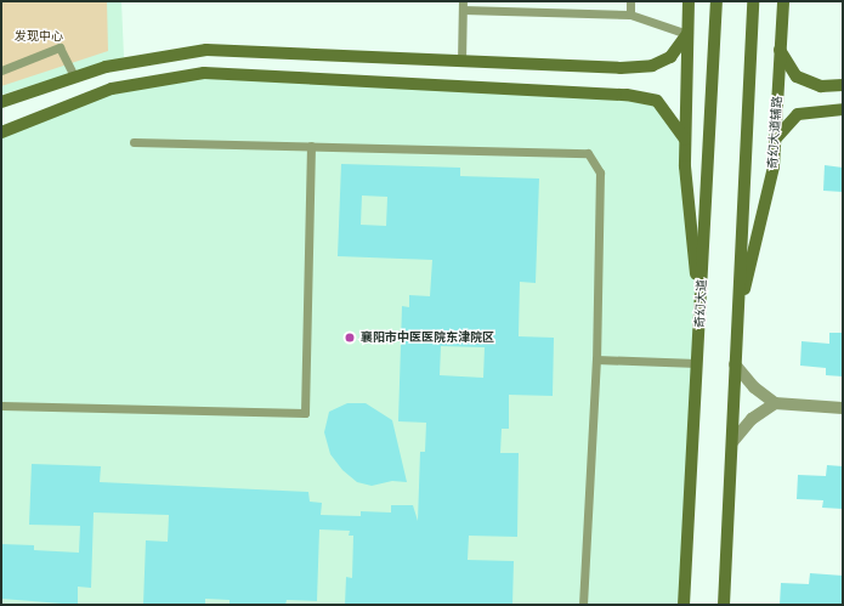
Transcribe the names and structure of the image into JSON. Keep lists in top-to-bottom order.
{
  "streets": {
    "street": ["奇幻大道辅路", "奇幻大道"]
  },
  "parks": ["发现中心"],
  "places": ["襄阳市中医医院东津院区"]
}
